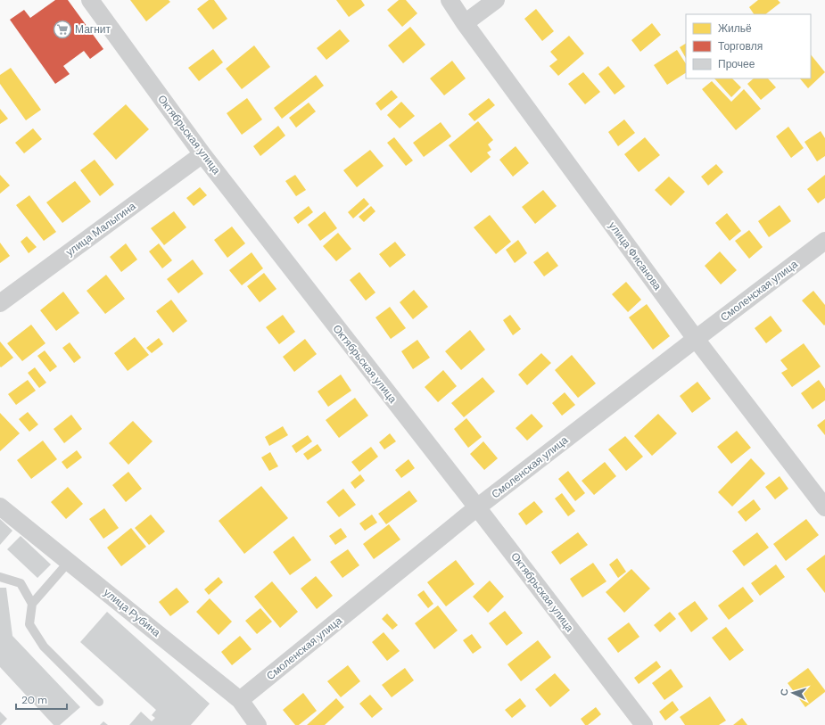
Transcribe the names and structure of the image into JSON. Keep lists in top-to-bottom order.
{
  "streets": {
    "street": [
      "Октябрьская улица",
      "улица Малыгина",
      "улица Фисанова",
      "Смоленская улица",
      "улица Рубина"
    ]
  },
  "crossings": [
    ["Октябрьская улица", "улица Малыгина"],
    ["Октябрьская улица", "Смоленская улица"],
    ["улица Фисанова", "Смоленская улица"],
    ["Смоленская улица", "улица Рубина"]
  ],
  "places": {
    "supermarket": ["Магнит"]
  },
  "legend": ["Жильё", "Торговля", "Прочее"],
  "scale_bar": "20 m",
  "north": "left"
}
